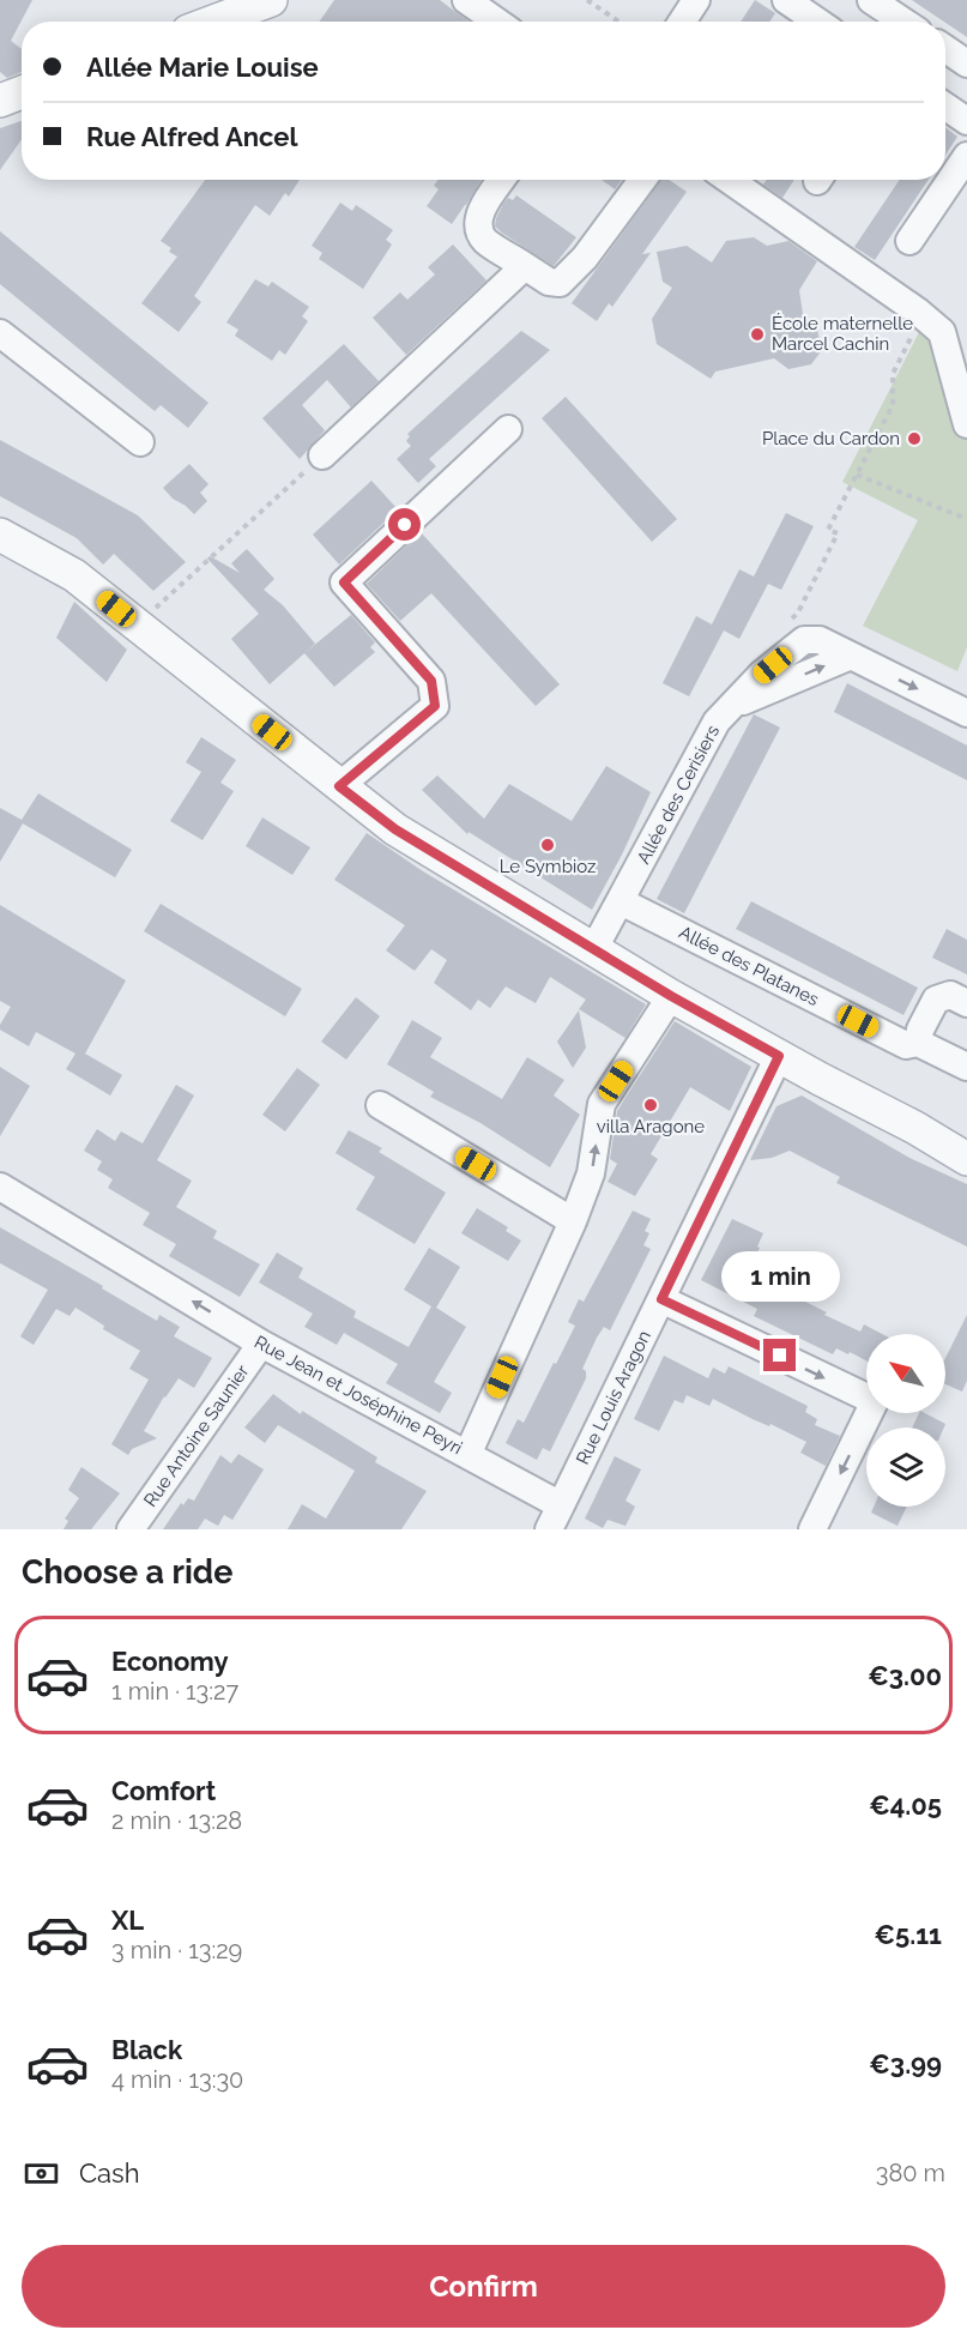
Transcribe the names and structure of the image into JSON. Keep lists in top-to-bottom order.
{
  "streets": {
    "street": [
      "Allée des Cerisiers",
      "Allée des Platanes",
      "Rue Jean et Joséphine Peyri",
      "Rue Louis Aragon",
      "Rue Antoine Saunier"
    ]
  },
  "crossings": [
    ["Allée des Cerisiers", "Allée des Platanes"],
    ["Rue Jean et Joséphine Peyri", "Rue Antoine Saunier"]
  ],
  "places": [
    "École maternelle Marcel Cachin",
    "Place du Cardon",
    "Le Symbioz",
    "villa Aragone"
  ],
  "north": "top left",
  "page": {
    "banner": ["Allée Marie Louise", "Rue Alfred Ancel"],
    "bubble": "1 min",
    "heading": "Choose a ride",
    "list": [
      {
        "name": "Economy",
        "note": "1 min · 13:27",
        "value": "€3.00"
      },
      {
        "name": "Comfort",
        "note": "2 min · 13:28",
        "value": "€4.05"
      },
      {
        "name": "XL",
        "note": "3 min · 13:29",
        "value": "€5.11"
      },
      {
        "name": "Black",
        "note": "4 min · 13:30",
        "value": "€3.99"
      }
    ],
    "pay": ["Cash", "380 m"],
    "buttons": "Confirm"
  }
}
